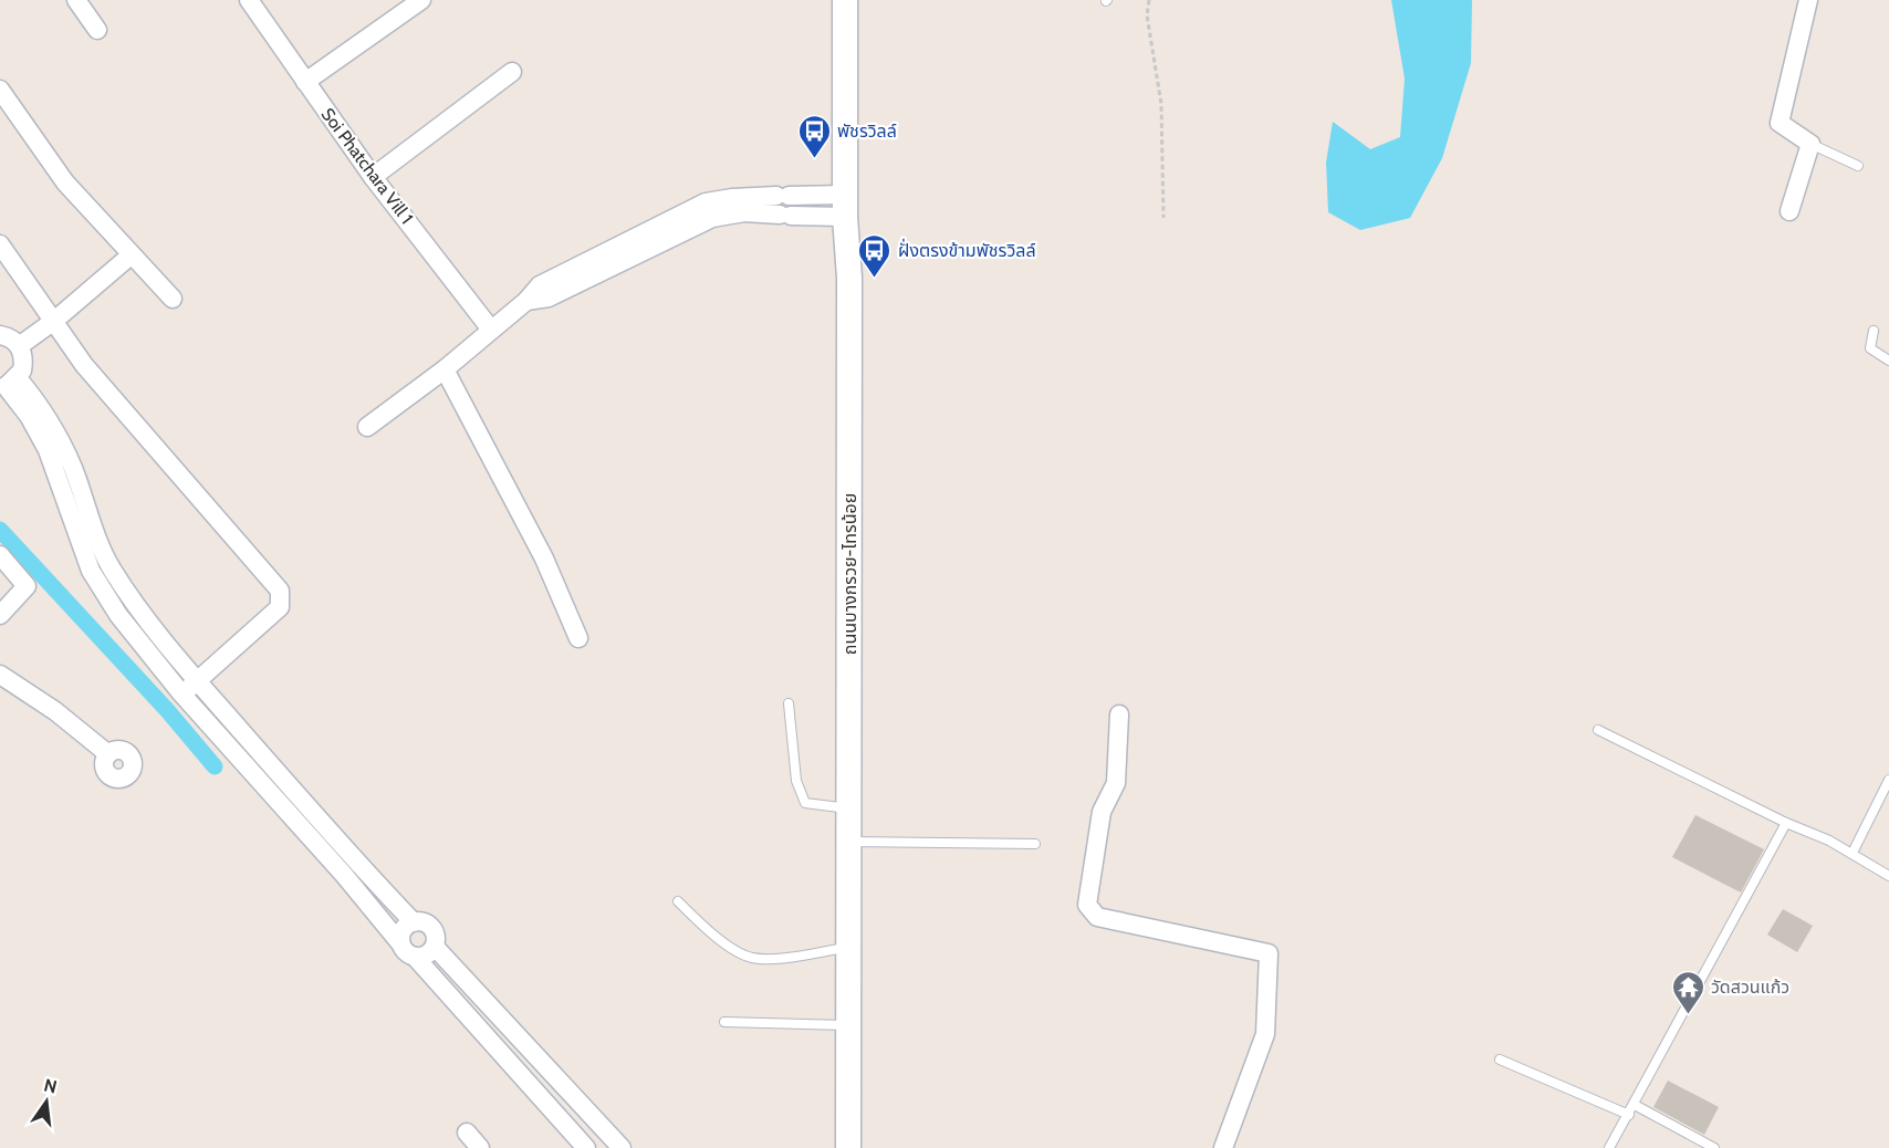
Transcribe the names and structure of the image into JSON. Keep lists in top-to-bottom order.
{
  "streets": {
    "main road": ["ถนนบางกรวย-ไทรน้อย"],
    "street": ["Soi Phatchara Vill 1"]
  },
  "places": {
    "bus stop": ["พัชรวิลล์", "ฝั่งตรงข้ามพัชรวิลล์"],
    "temple": ["วัดสวนแก้ว"]
  },
  "north": "top"
}
